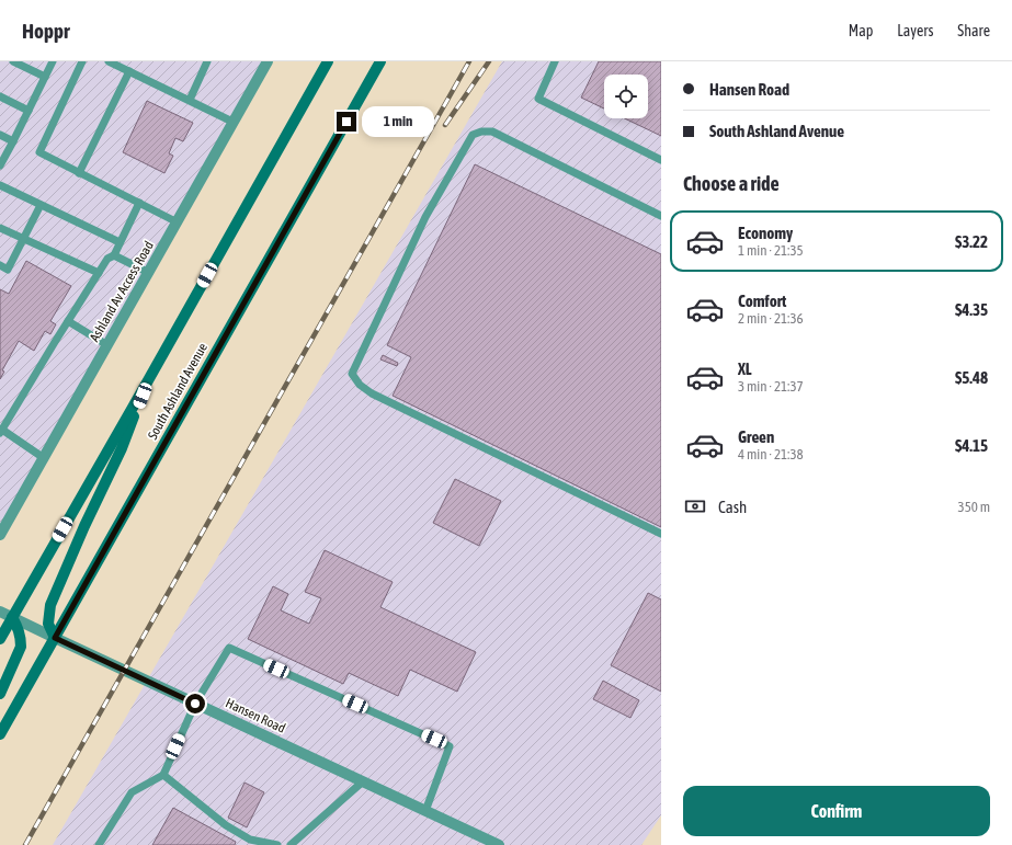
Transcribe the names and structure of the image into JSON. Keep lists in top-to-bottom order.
{
  "streets": {
    "main road": ["South Ashland Avenue"],
    "street": ["Ashland Av Access Road", "Hansen Road"]
  },
  "crossings": [
    ["South Ashland Avenue", "Hansen Road"]
  ],
  "page": {
    "header": "Hoppr",
    "nav": ["Map", "Layers", "Share"],
    "banner": ["Hansen Road", "South Ashland Avenue"],
    "bubble": "1 min",
    "heading": "Choose a ride",
    "list": [
      {
        "name": "Economy",
        "note": "1 min · 21:35",
        "value": "$3.22"
      },
      {
        "name": "Comfort",
        "note": "2 min · 21:36",
        "value": "$4.35"
      },
      {
        "name": "XL",
        "note": "3 min · 21:37",
        "value": "$5.48"
      },
      {
        "name": "Green",
        "note": "4 min · 21:38",
        "value": "$4.15"
      }
    ],
    "pay": ["Cash", "350 m"],
    "buttons": "Confirm"
  }
}
